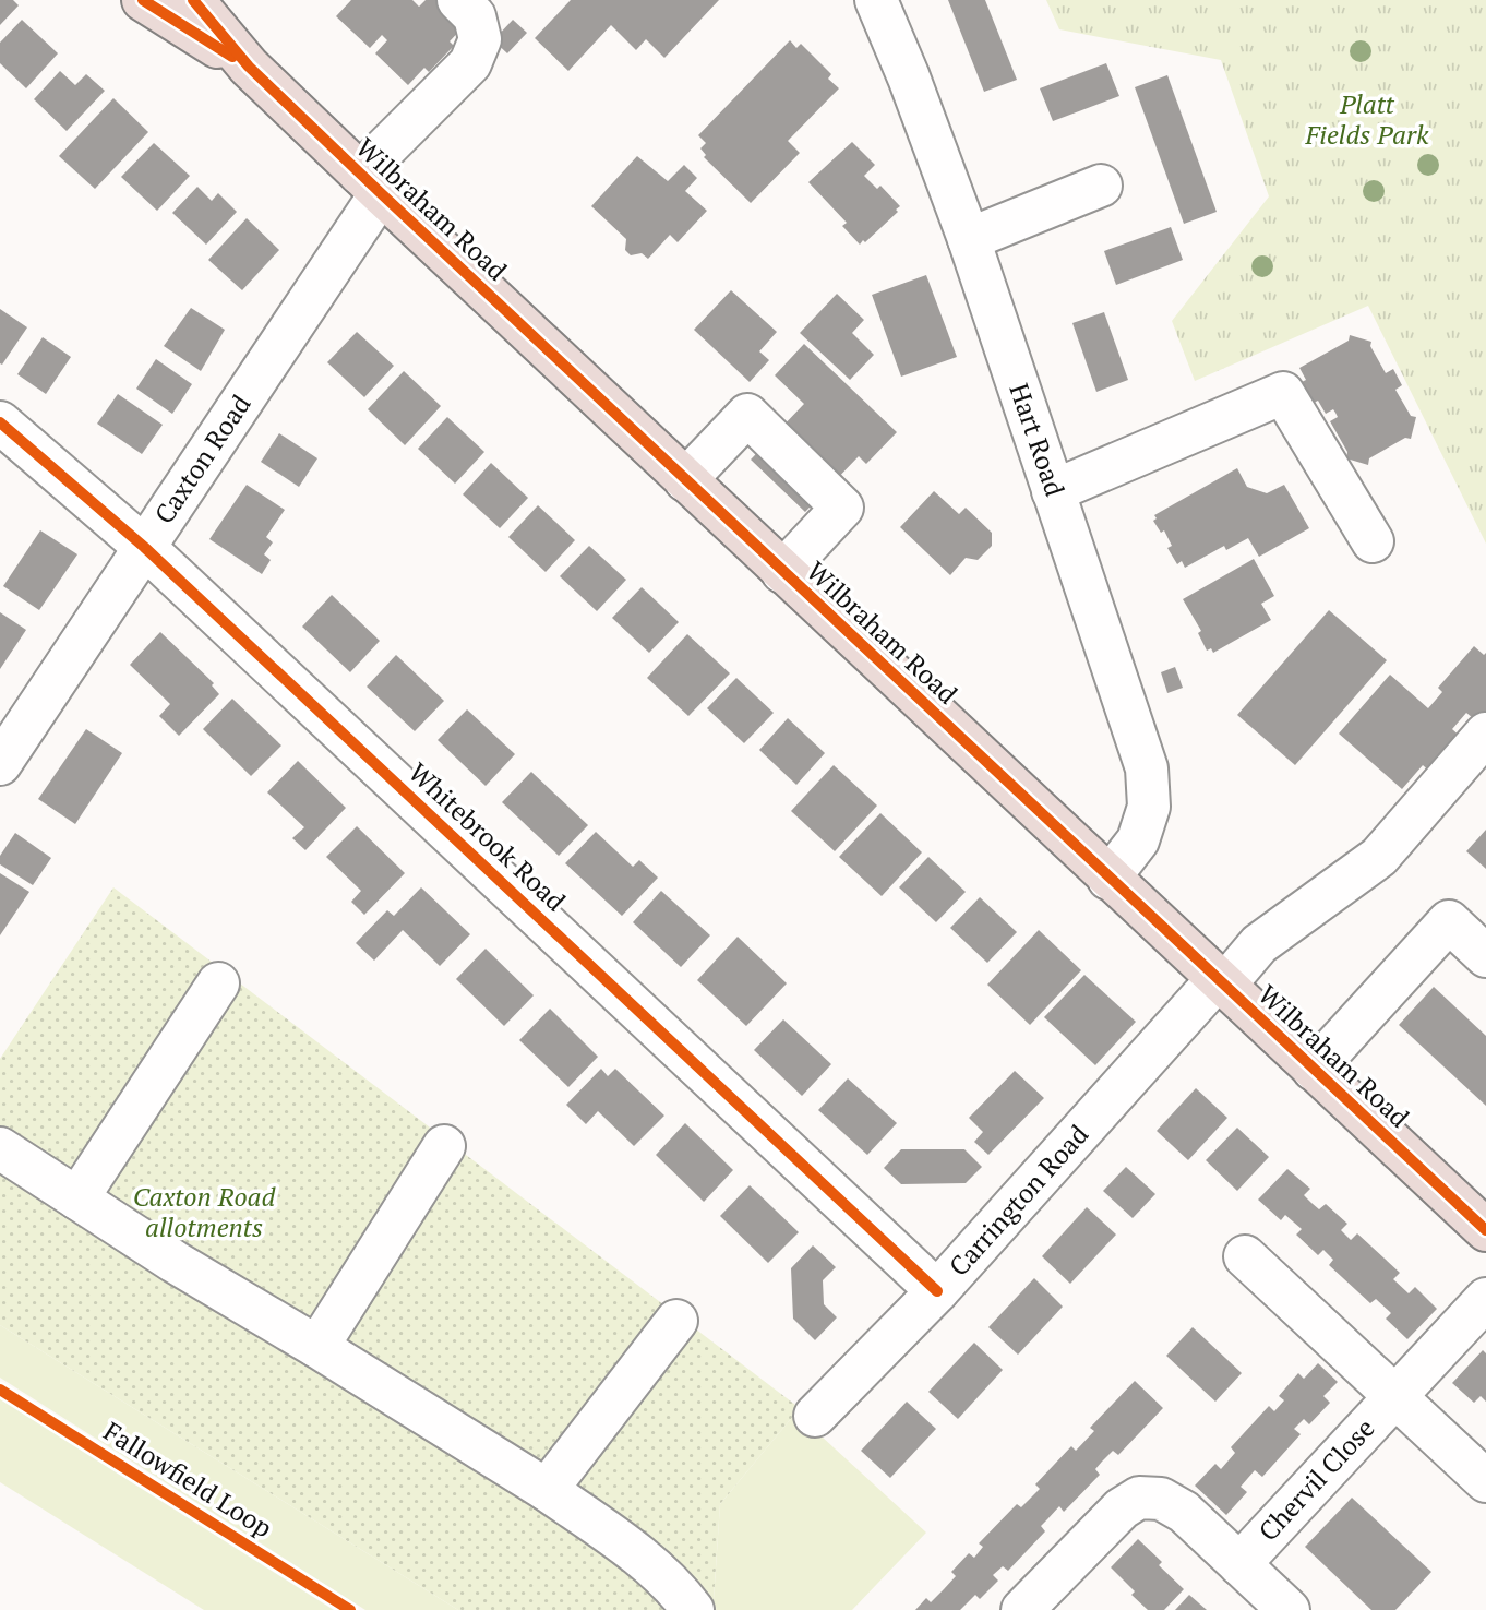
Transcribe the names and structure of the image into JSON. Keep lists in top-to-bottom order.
{
  "streets": {
    "highway": ["Wilbraham Road"],
    "street": [
      "Hart Road",
      "Caxton Road",
      "Whitebrook Road",
      "Carrington Road",
      "Chervil Close"
    ],
    "cycle path": ["Fallowfield Loop"]
  },
  "crossings": [
    ["Wilbraham Road", "Hart Road"],
    ["Wilbraham Road", "Caxton Road"],
    ["Wilbraham Road", "Carrington Road"],
    ["Caxton Road", "Whitebrook Road"],
    ["Whitebrook Road", "Carrington Road"]
  ],
  "parks": ["Platt Fields Park", "Caxton Road allotments"]
}
